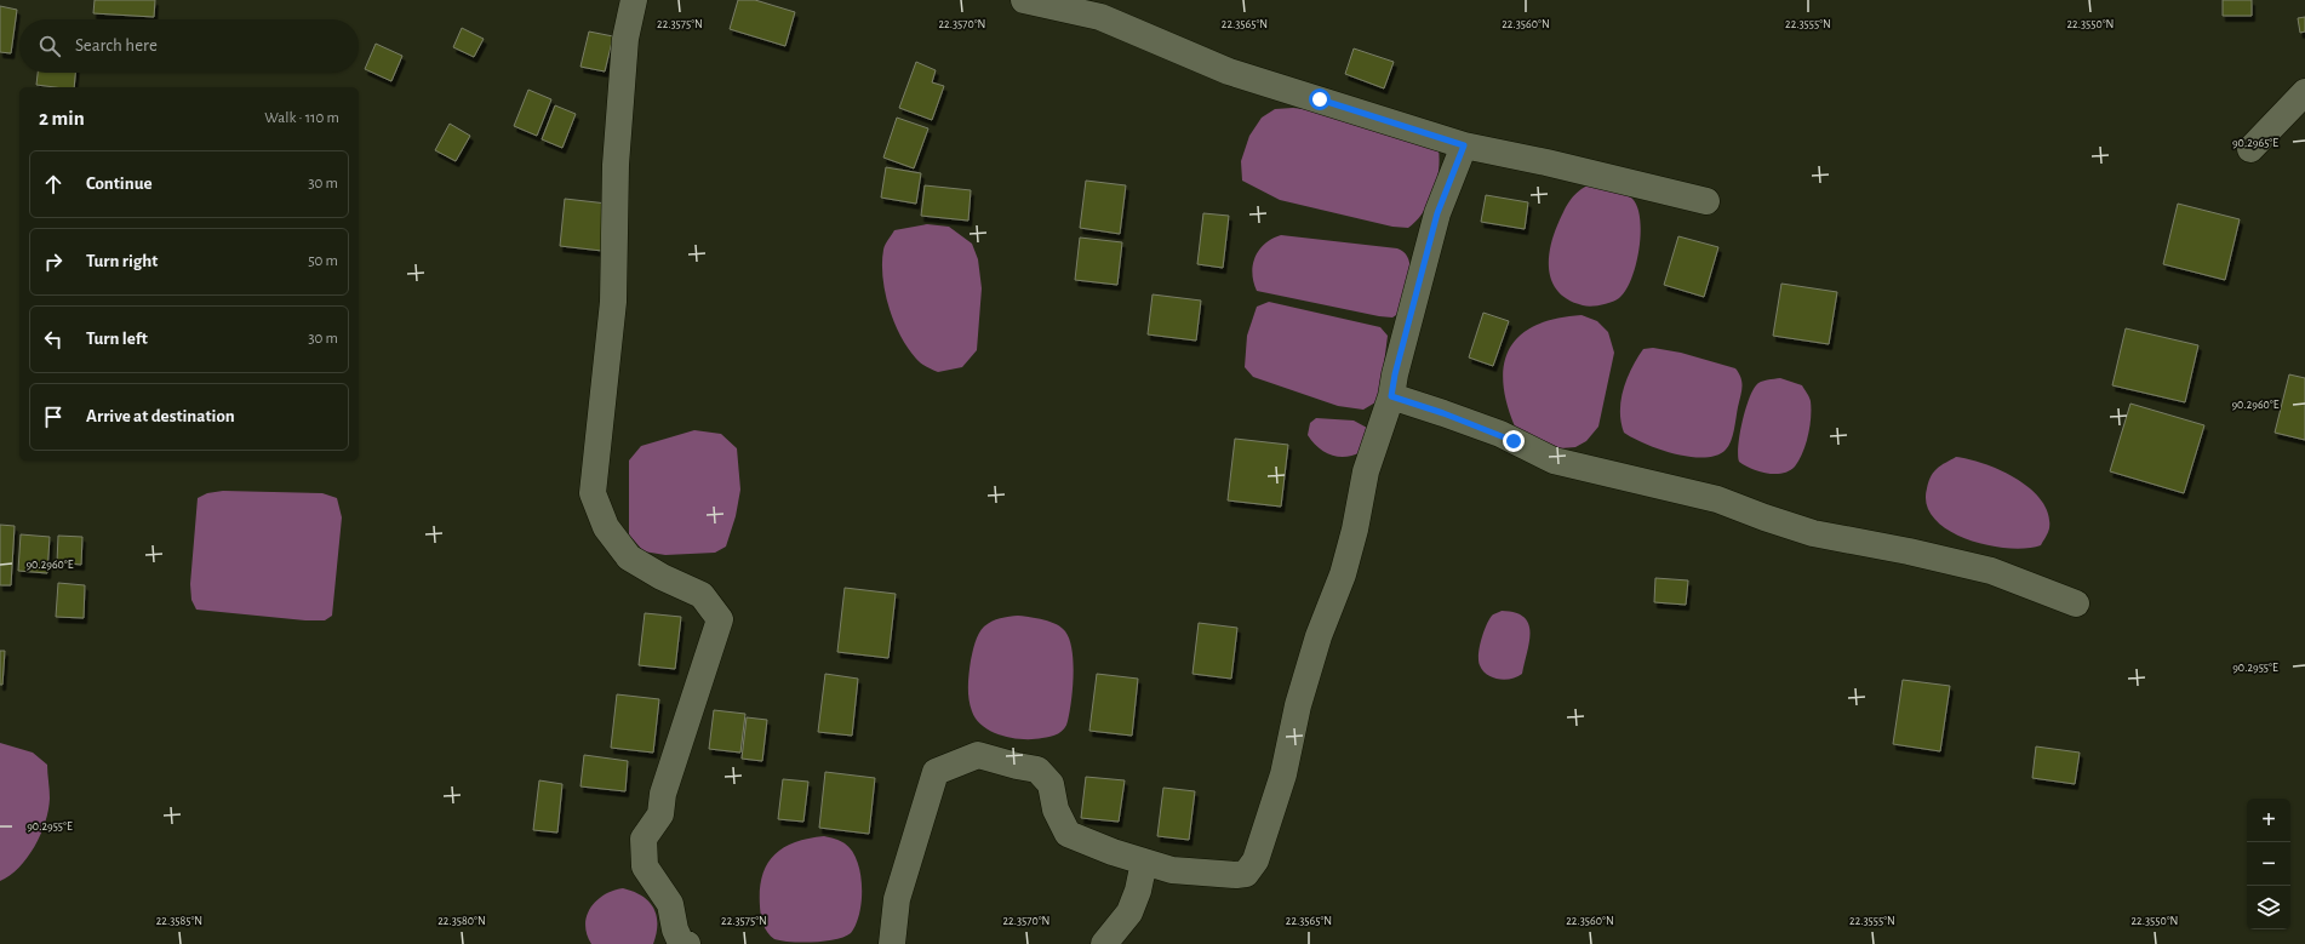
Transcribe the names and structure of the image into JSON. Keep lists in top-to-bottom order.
{
  "page": {
    "search": "Search here",
    "heading": ["2 min", "Walk · 110 m"],
    "list": [
      ["Continue", "30 m"],
      ["Turn right", "50 m"],
      ["Turn left", "30 m"],
      "Arrive at destination"
    ],
    "map_buttons": ["+", "−"]
  },
  "coordinates": [
    "22.3575°N",
    "22.3570°N",
    "22.3565°N",
    "22.3560°N",
    "22.3555°N",
    "22.3550°N",
    "90.2965°E",
    "90.2960°E",
    "90.2955°E",
    "22.3585°N",
    "22.3580°N"
  ]
}
